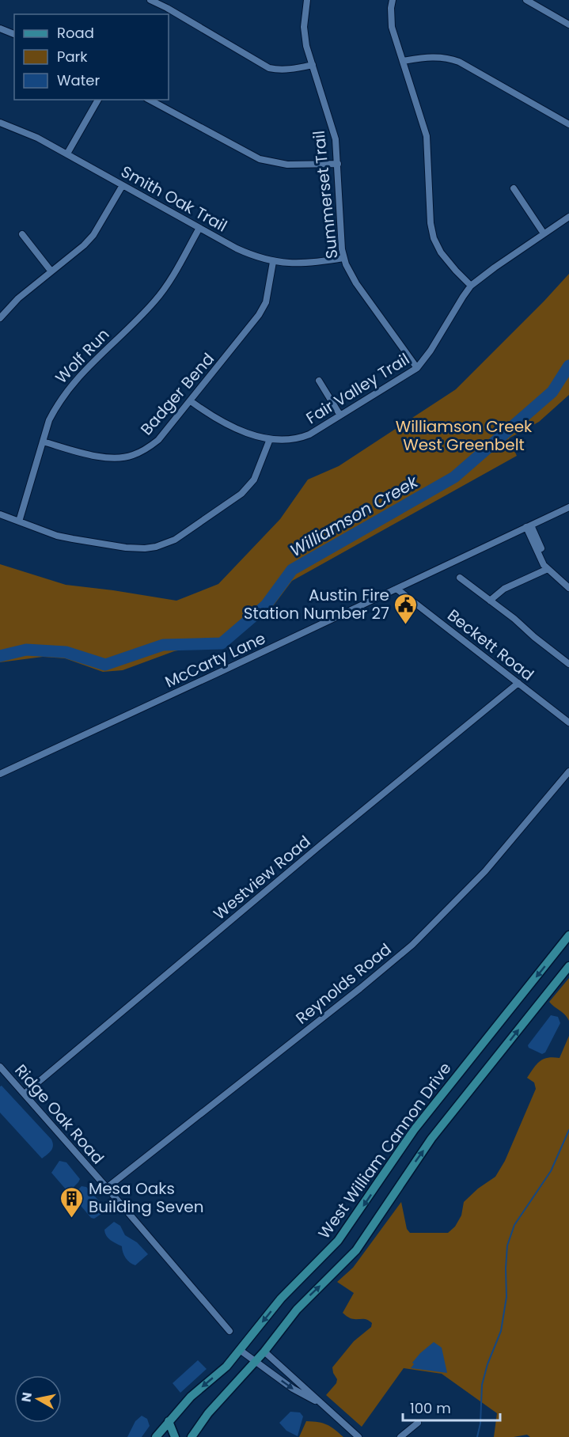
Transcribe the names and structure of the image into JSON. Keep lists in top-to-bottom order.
{
  "streets": {
    "main road": ["West William Cannon Drive"],
    "street": [
      "Summerset Trail",
      "Smith Oak Trail",
      "Wolf Run",
      "Fair Valley Trail",
      "Badger Bend",
      "Beckett Road",
      "McCarty Lane",
      "Westview Road",
      "Reynolds Road",
      "Ridge Oak Road"
    ]
  },
  "crossings": [
    ["Summerset Trail", "Smith Oak Trail"],
    ["Summerset Trail", "Fair Valley Trail"],
    ["Smith Oak Trail", "Wolf Run"],
    ["Smith Oak Trail", "Badger Bend"],
    ["Wolf Run", "Badger Bend"],
    ["Fair Valley Trail", "Badger Bend"],
    ["Beckett Road", "McCarty Lane"],
    ["Beckett Road", "Westview Road"],
    ["Westview Road", "Ridge Oak Road"],
    ["Reynolds Road", "Ridge Oak Road"]
  ],
  "water": ["Williamson Creek"],
  "parks": ["Williamson Creek West Greenbelt"],
  "places": {
    "public building": ["Austin Fire Station Number 27"],
    "building": ["Mesa Oaks Building Seven"]
  },
  "legend": ["Road", "Park", "Water"],
  "scale_bar": "100 m",
  "north": "left"
}
